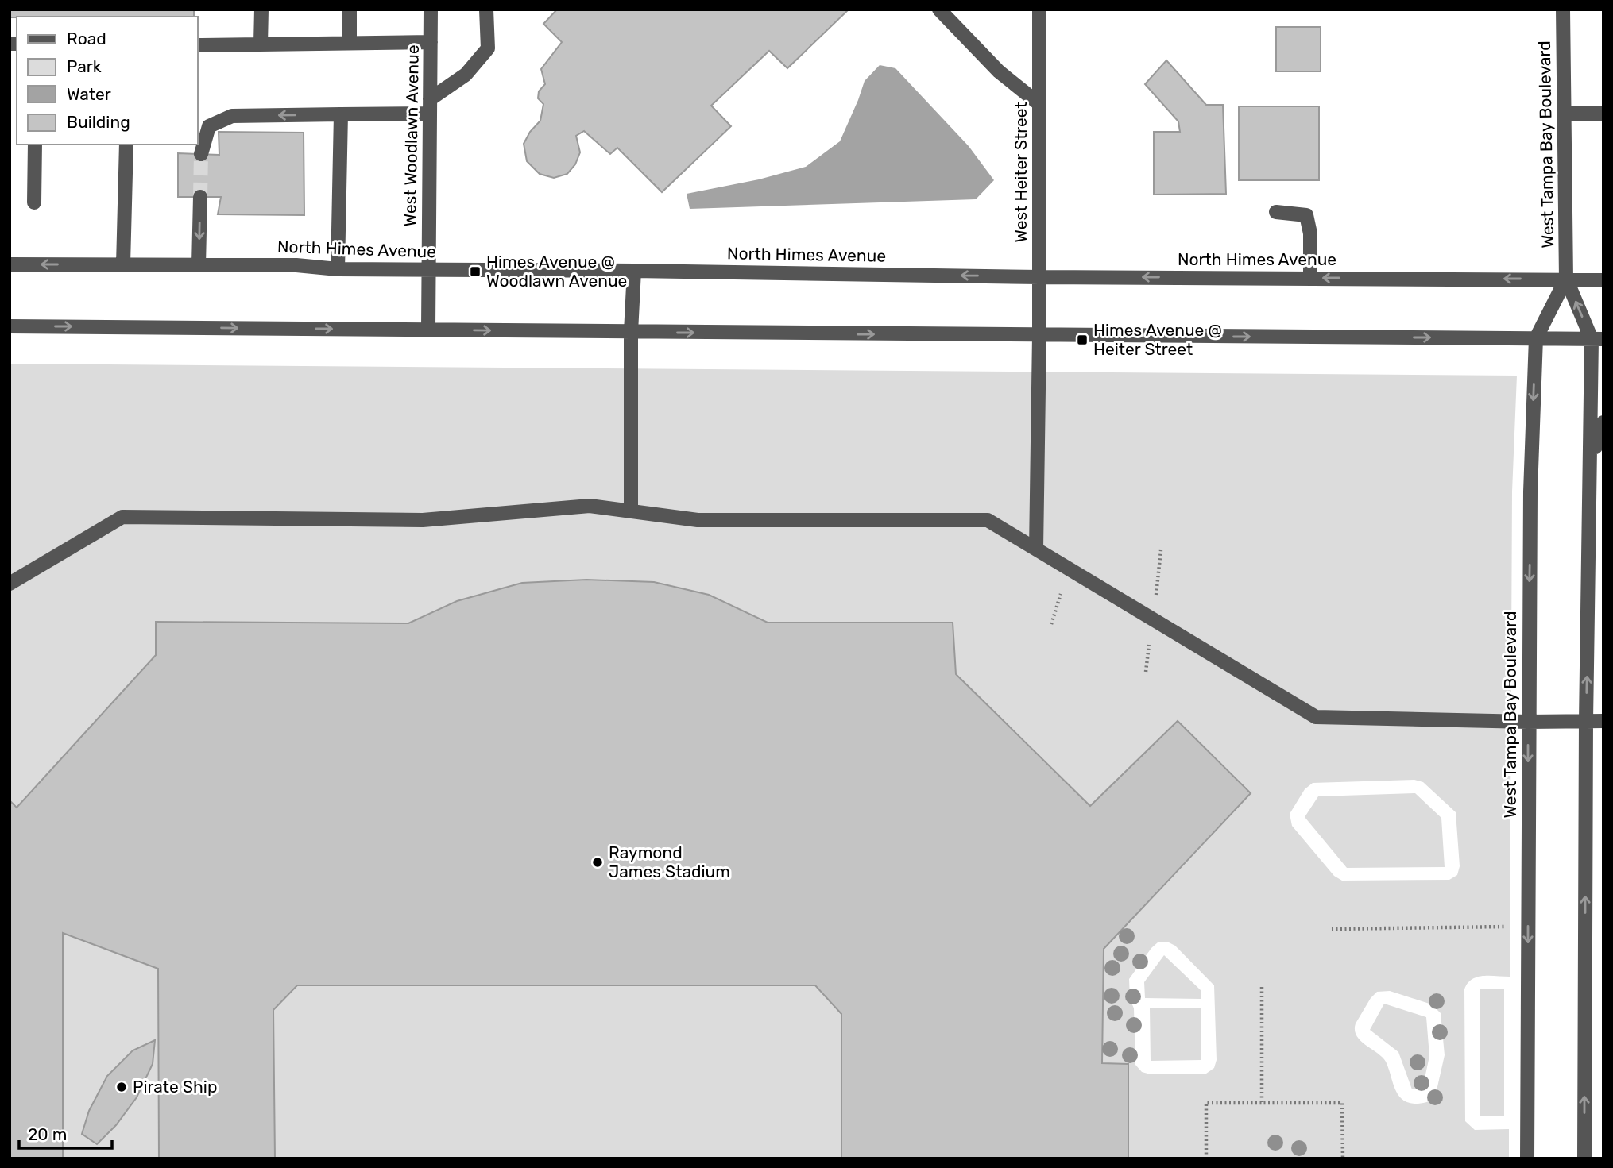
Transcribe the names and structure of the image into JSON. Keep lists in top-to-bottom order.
{
  "streets": {
    "street": [
      "West Woodlawn Avenue",
      "West Tampa Bay Boulevard",
      "West Heiter Street",
      "North Himes Avenue"
    ]
  },
  "crossings": [
    ["West Woodlawn Avenue", "North Himes Avenue"],
    ["West Tampa Bay Boulevard", "North Himes Avenue"],
    ["West Heiter Street", "North Himes Avenue"]
  ],
  "places": {
    "transit": ["Himes Avenue @ Woodlawn Avenue", "Himes Avenue @ Heiter Street"],
    "other": ["Raymond James Stadium", "Pirate Ship"]
  },
  "legend": [
    "Road",
    "Park",
    "Water",
    "Building"
  ],
  "scale_bar": "20 m"
}
